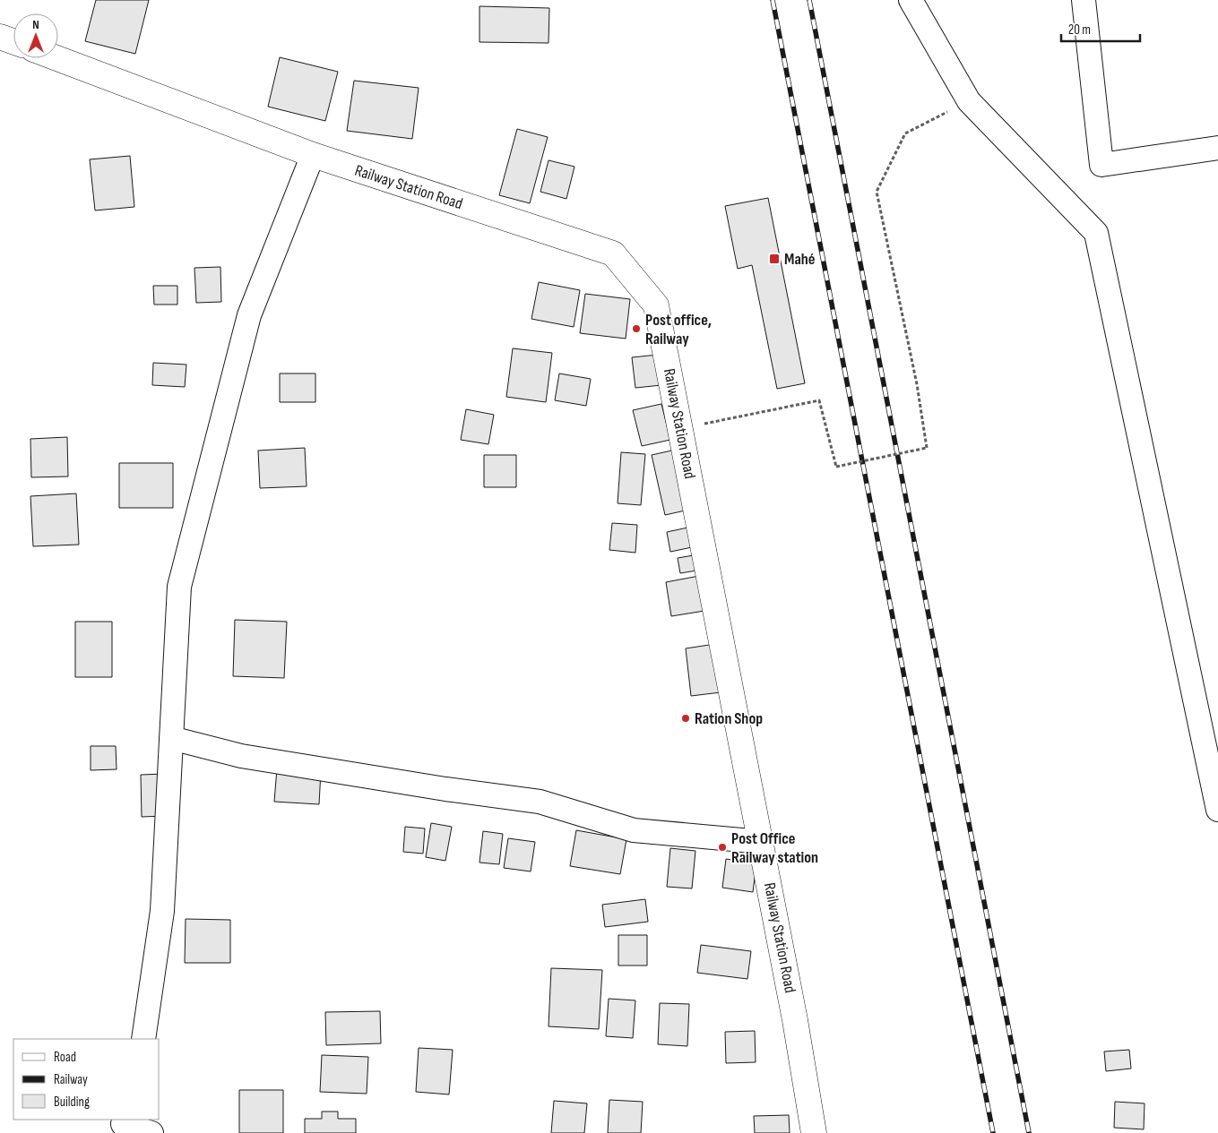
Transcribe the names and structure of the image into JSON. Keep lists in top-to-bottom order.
{
  "streets": {
    "street": ["Railway Station Road"]
  },
  "places": {
    "transit": ["Mahé"],
    "other": ["Post office, Railway", "Ration Shop", "Post Office Railway station"]
  },
  "legend": ["Road", "Railway", "Building"],
  "scale_bar": "20 m",
  "north": "top"
}
